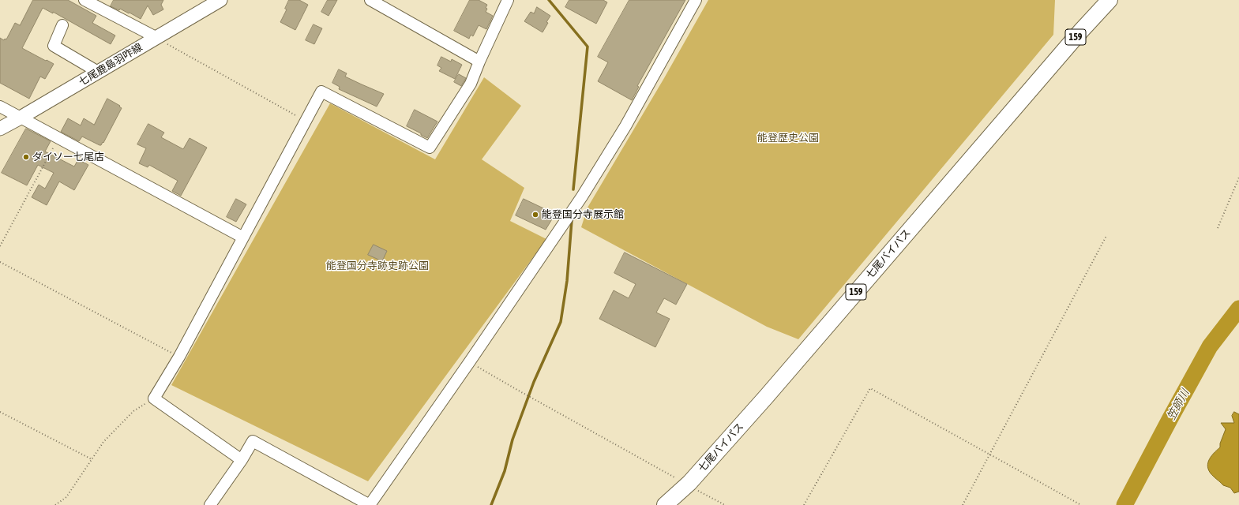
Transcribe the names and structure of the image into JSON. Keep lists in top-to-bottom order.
{
  "streets": {
    "highway": ["159", "七尾バイパス"],
    "main road": ["七尾鹿島羽咋線"]
  },
  "water": ["笠師川"],
  "parks": ["能登歴史公園", "能登国分寺跡史跡公園"],
  "places": ["ダイソー七尾店", "能登国分寺展示館"]
}
